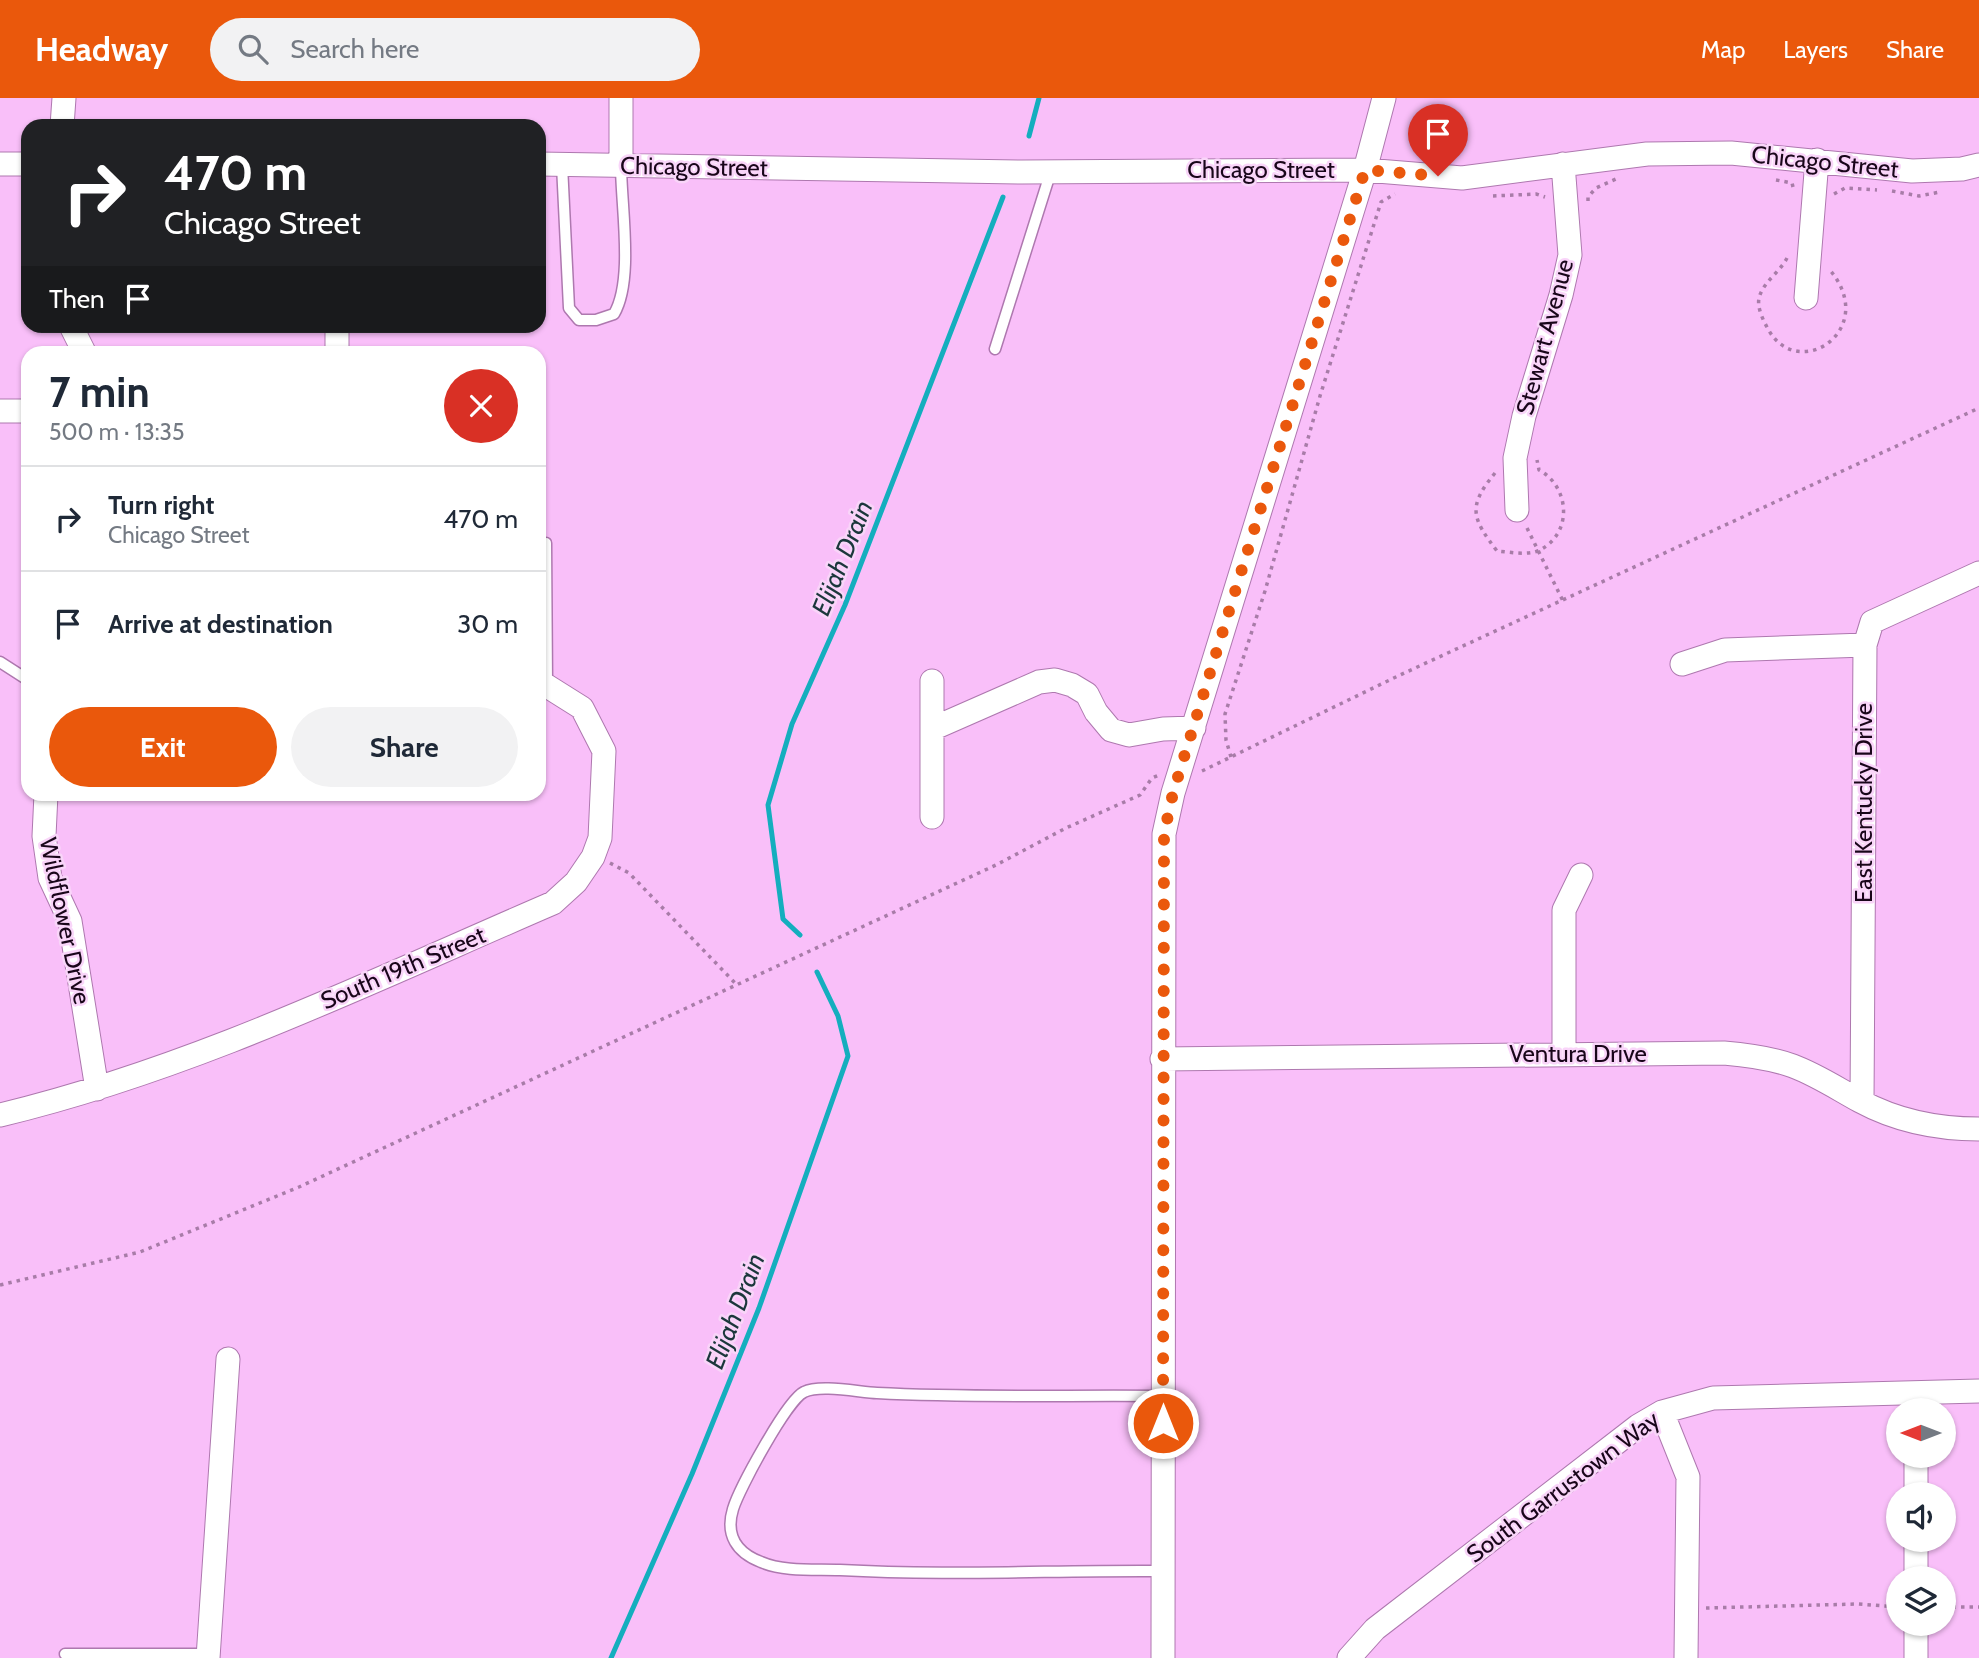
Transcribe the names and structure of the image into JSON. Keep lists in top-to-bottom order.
{
  "streets": {
    "street": [
      "Chicago Street",
      "Stewart Avenue",
      "East Kentucky Drive",
      "Wildflower Drive",
      "South 19th Street",
      "Ventura Drive",
      "South Garrustown Way"
    ]
  },
  "crossings": [
    ["Chicago Street", "Stewart Avenue"],
    ["East Kentucky Drive", "Ventura Drive"],
    ["Wildflower Drive", "South 19th Street"]
  ],
  "water": ["Elijah Drain"],
  "north": "left",
  "page": {
    "header": "Headway",
    "search": "Search here",
    "nav": ["Map", "Layers", "Share"],
    "turn": ["470 m", "Chicago Street"],
    "then": "Then",
    "heading": ["7 min", "500 m · 13:35"],
    "list": [
      {
        "name": "Turn right",
        "note": "Chicago Street",
        "value": "470 m"
      },
      {
        "name": "Arrive at destination",
        "value": "30 m"
      }
    ],
    "buttons": ["Exit", "Share"]
  }
}
